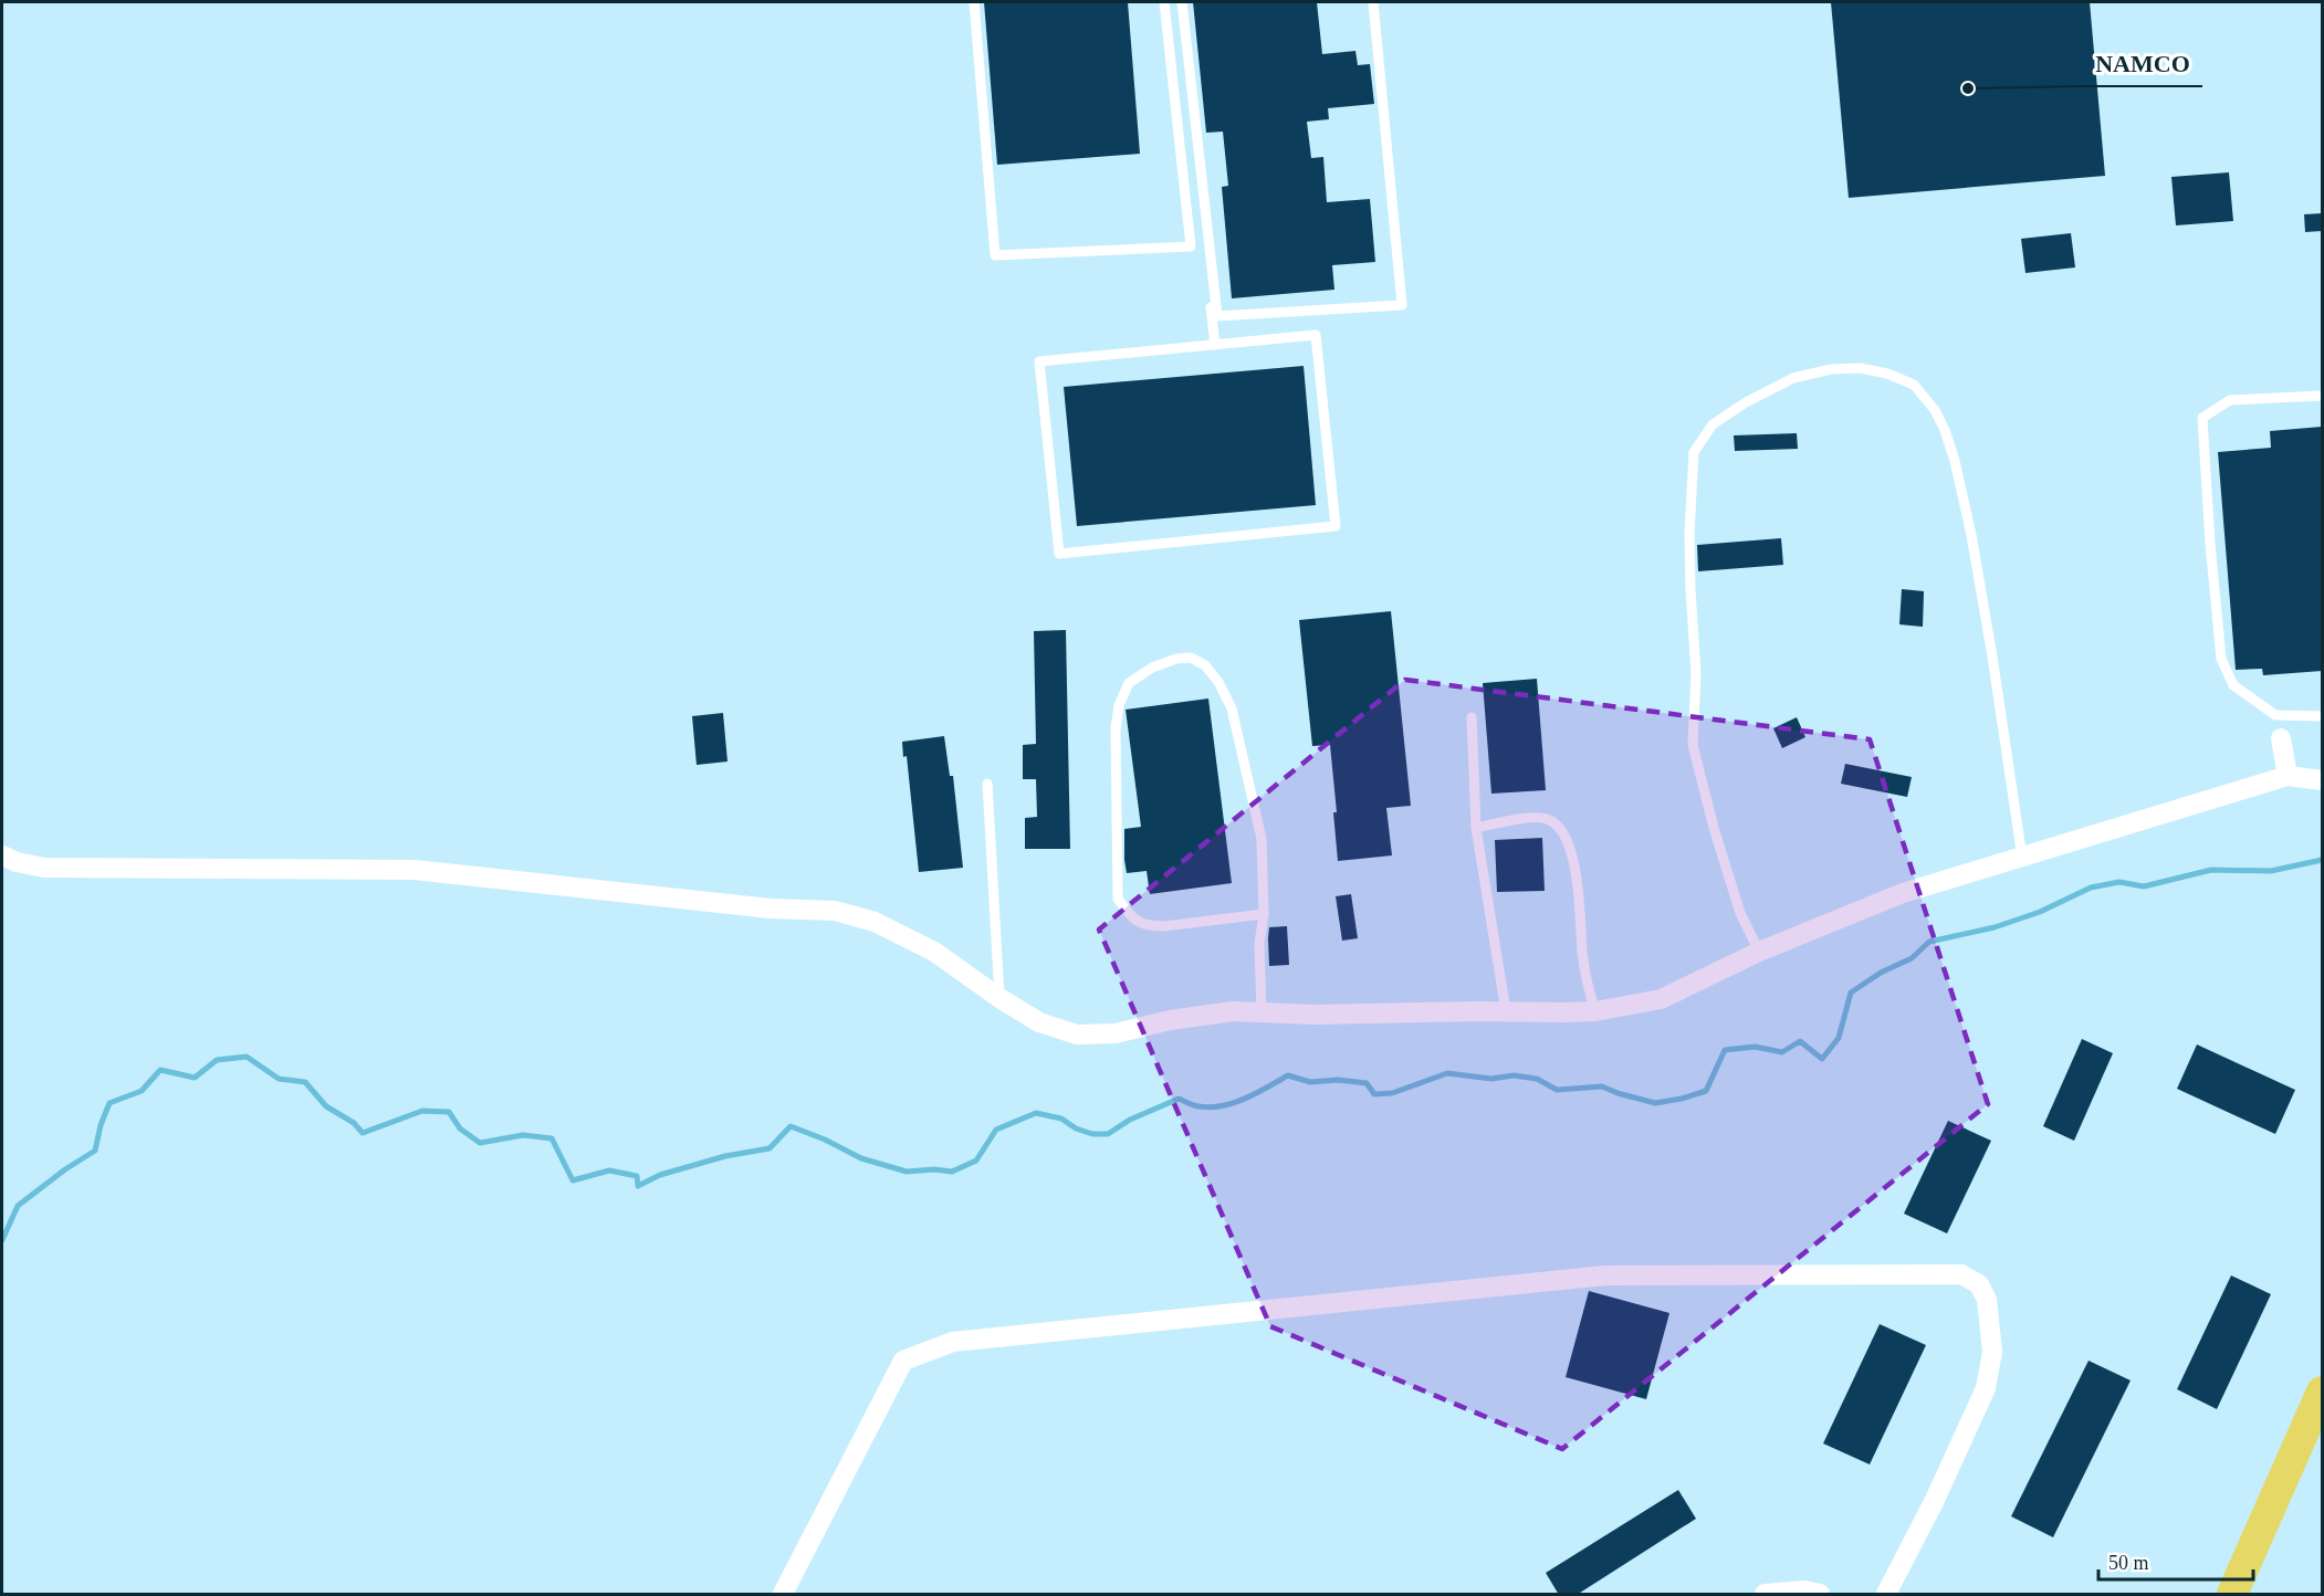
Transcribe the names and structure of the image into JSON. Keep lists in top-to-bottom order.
{
  "places": ["NAMCO"],
  "scale_bar": "50 m"
}
